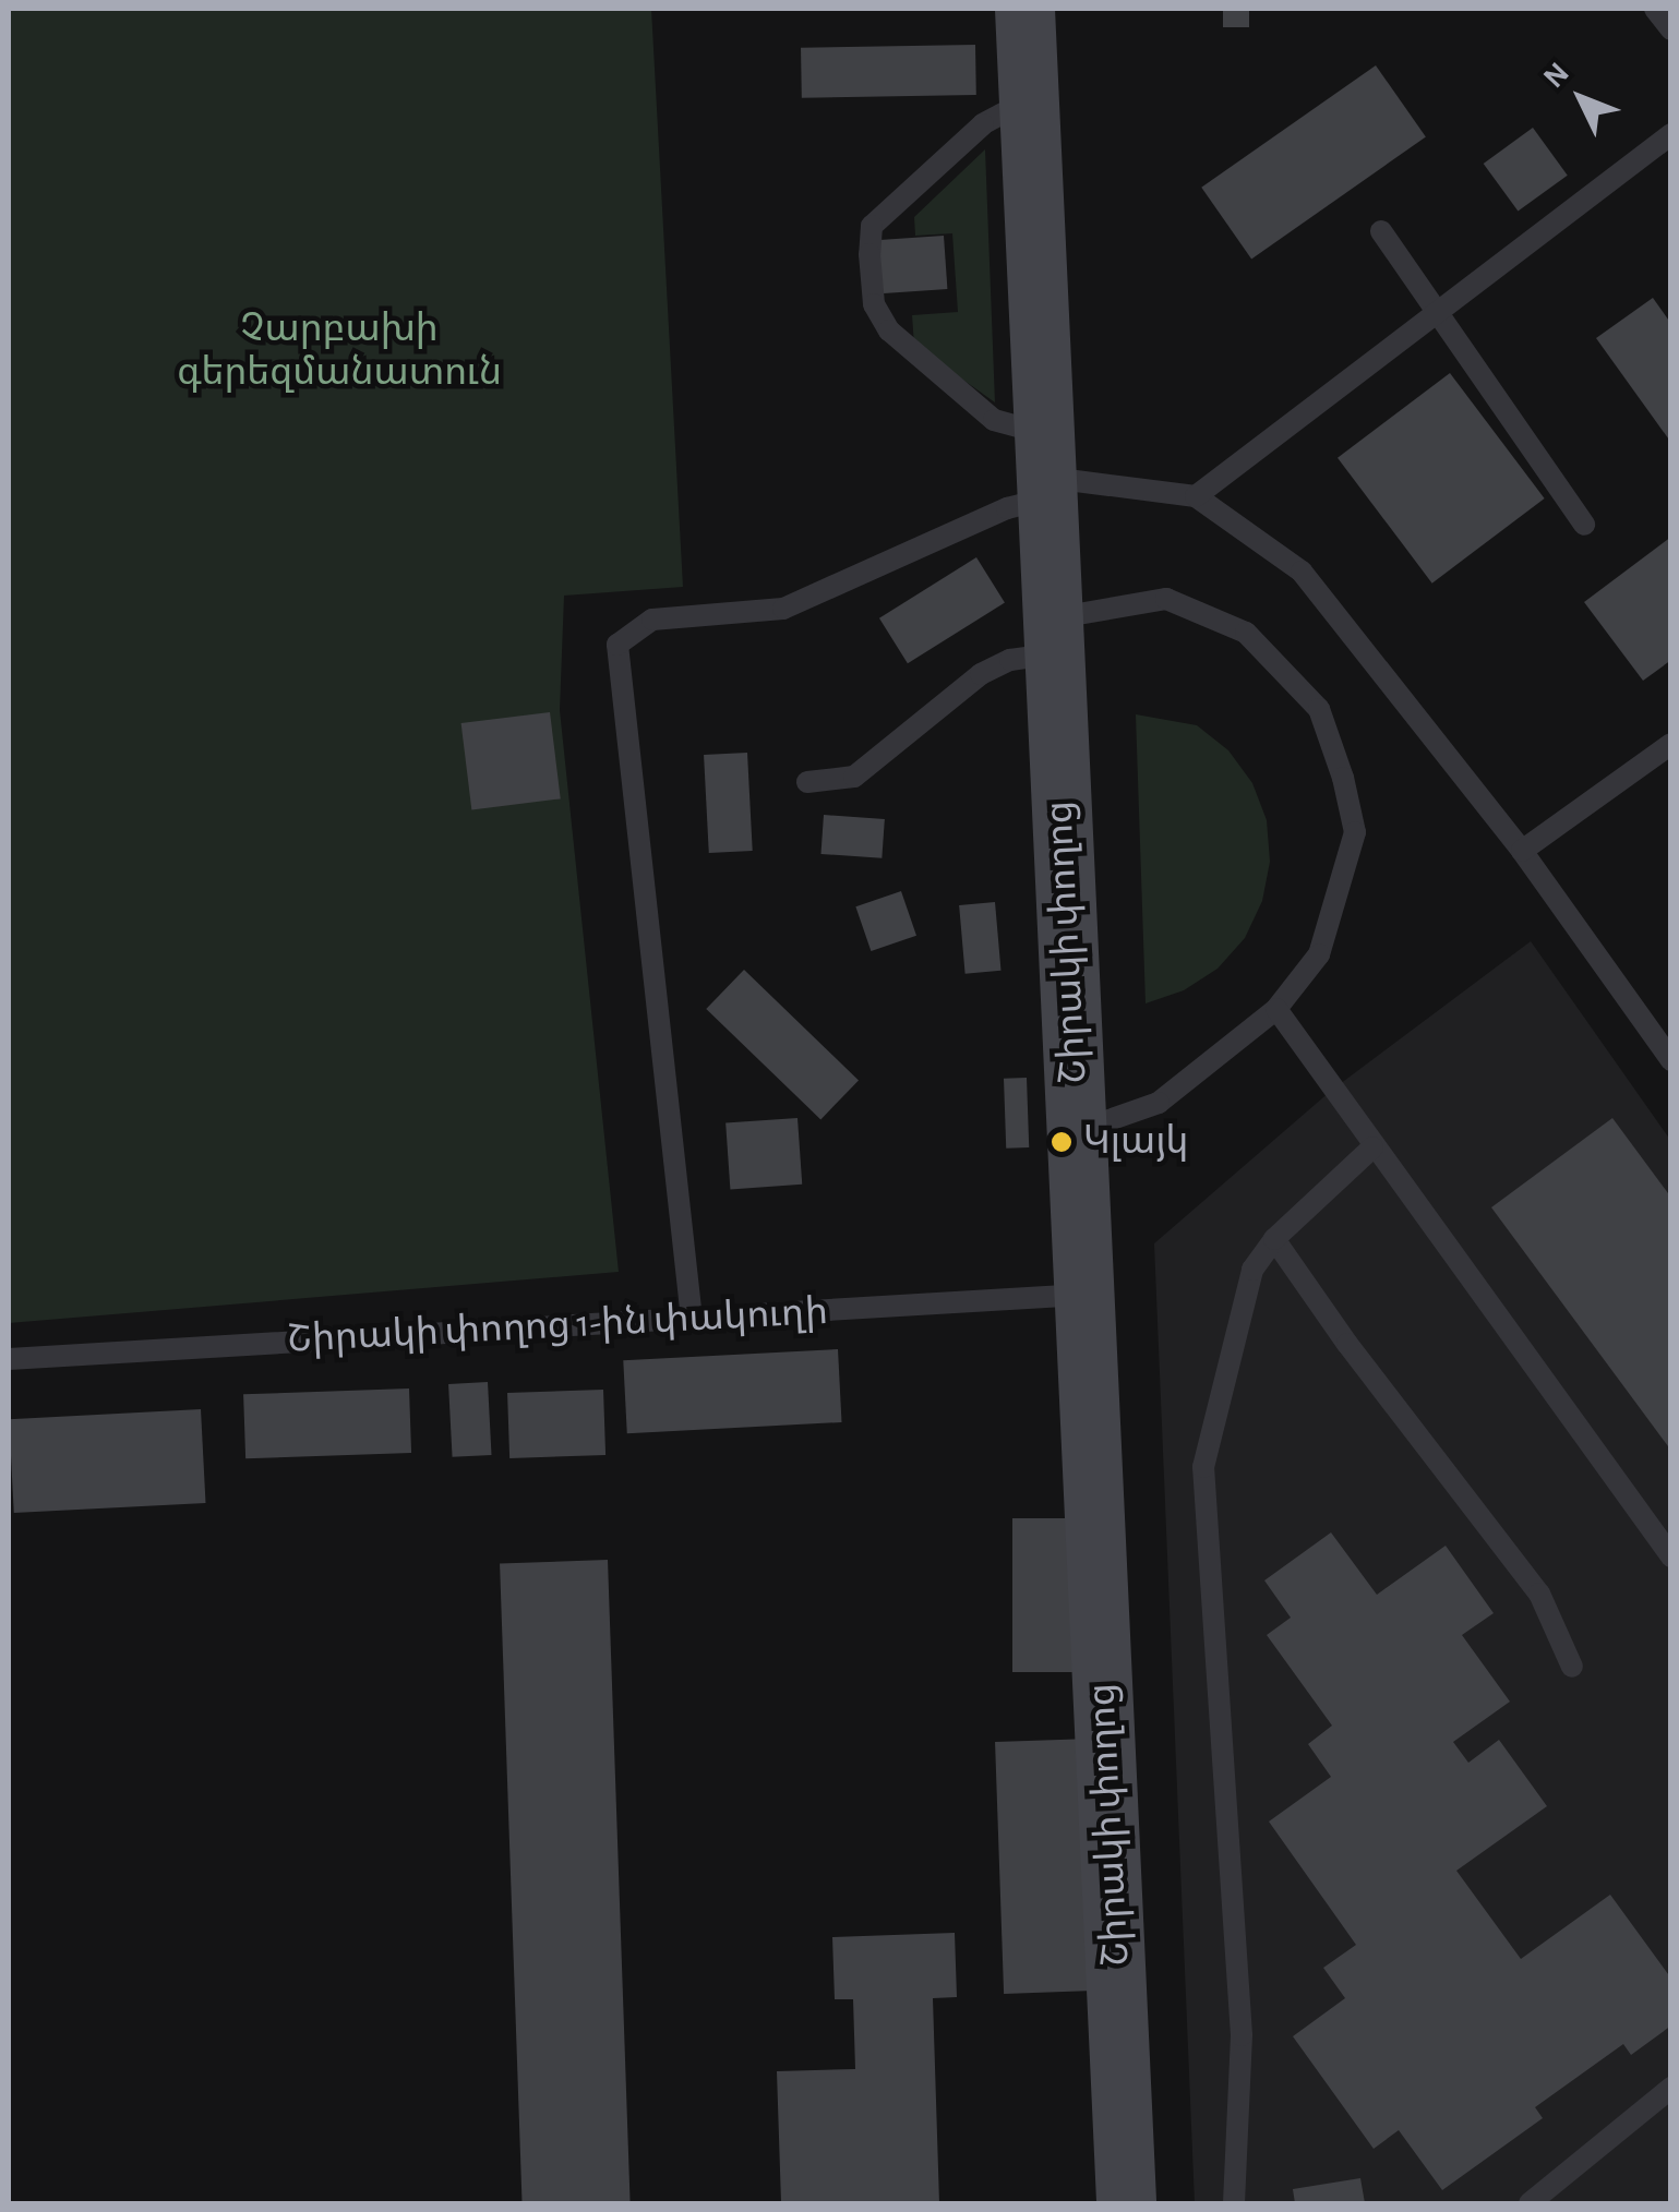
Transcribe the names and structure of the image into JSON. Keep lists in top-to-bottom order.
{
  "streets": {
    "main road": ["Շիրակի փողոց"],
    "lane": ["Շիրակի փողոց 1-ին փակուղի"]
  },
  "crossings": [
    ["Շիրակի փողոց", "Շիրակի փողոց 1-ին փակուղի"]
  ],
  "parks": ["Չարբախի գերեզմանատուն"],
  "places": ["Կլայկ"],
  "north": "top left"
}
